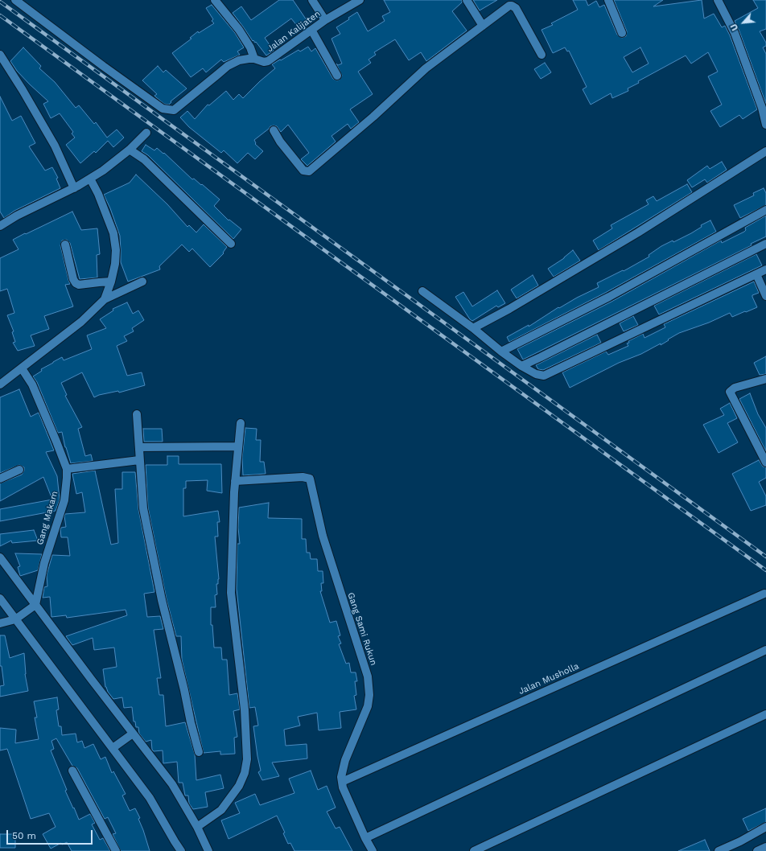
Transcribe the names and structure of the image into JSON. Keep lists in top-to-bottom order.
{
  "streets": {
    "street": [
      "Jalan Kalijaten",
      "Gang Makam",
      "Gang Sami Rukun",
      "Jalan Musholla"
    ]
  },
  "crossings": [
    ["Gang Sami Rukun", "Jalan Musholla"]
  ],
  "scale_bar": "50 m",
  "north": "bottom left"
}
